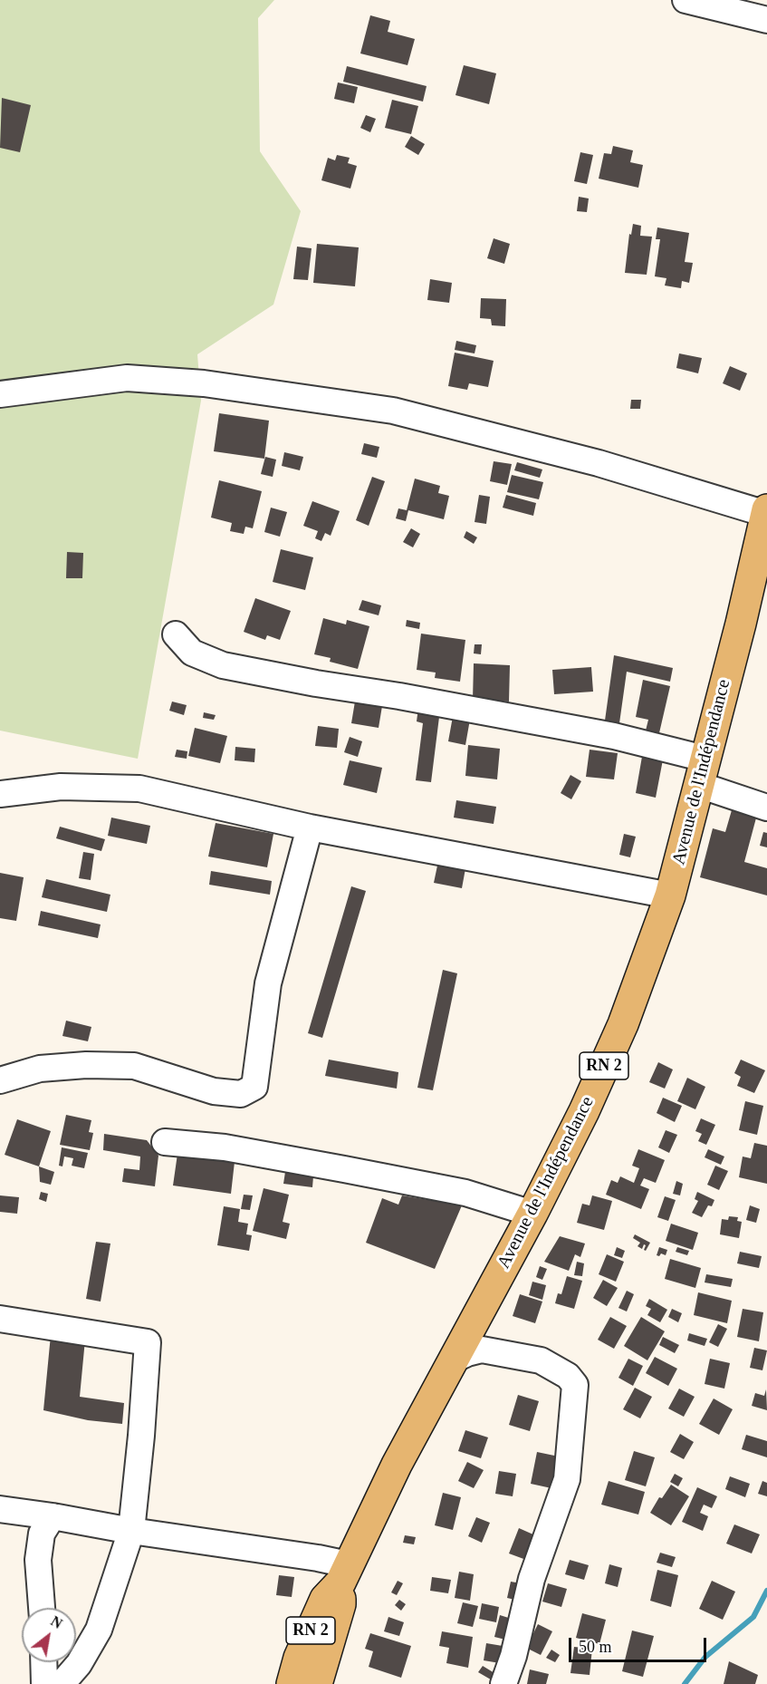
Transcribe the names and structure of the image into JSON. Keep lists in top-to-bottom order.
{
  "streets": {
    "main road": ["Avenue de l'Indépendance", "RN 2"]
  },
  "scale_bar": "50 m",
  "north": "top right"
}
